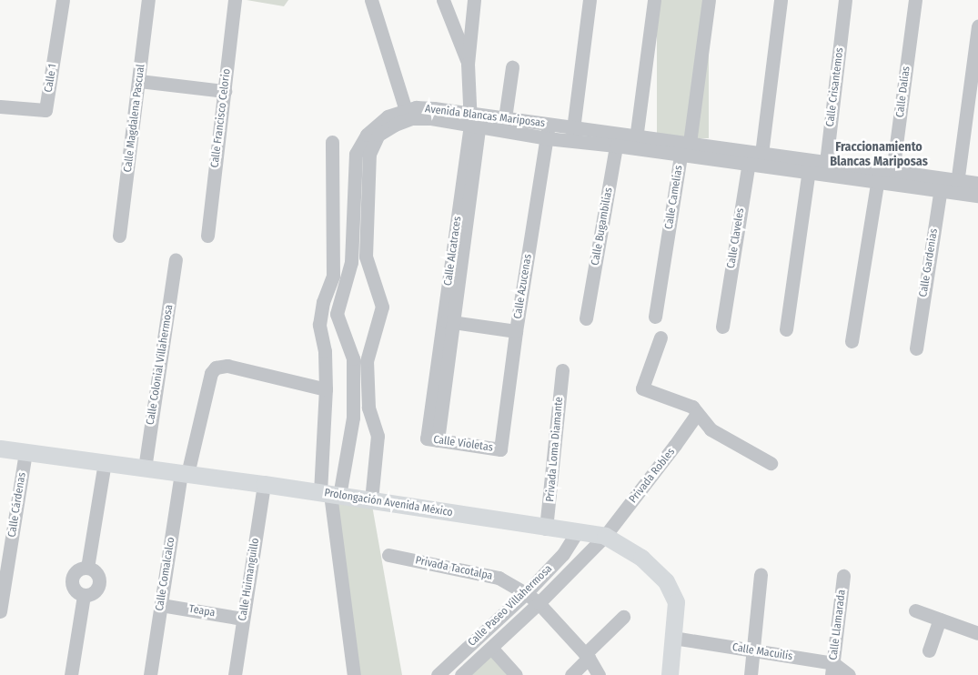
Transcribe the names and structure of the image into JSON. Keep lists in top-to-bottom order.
{
  "streets": {
    "main road": ["Prolongación Avenida México"],
    "street": [
      "Calle 1",
      "Calle Crisantemos",
      "Calle Dalias",
      "Avenida Blancas Mariposas",
      "Calle Magdalena Pascual",
      "Calle Francisco Celorio",
      "Calle Camelias",
      "Calle Bugambilias",
      "Calle Claveles",
      "Calle Alcatraces",
      "Calle Gardenias",
      "Calle Azucenas",
      "Calle Colonial Villahermosa",
      "Calle Violetas",
      "Privada Loma Diamante",
      "Privada Robles",
      "Calle Cárdenas",
      "Privada Tacotalpa",
      "Calle Comalcalco",
      "Calle Huimanguillo",
      "Calle Paseo Villahermosa",
      "Teapa",
      "Calle Llamarada",
      "Calle Macuilis"
    ]
  },
  "crossings": [
    ["Calle Crisantemos", "Avenida Blancas Mariposas"],
    ["Calle Dalias", "Avenida Blancas Mariposas"],
    ["Avenida Blancas Mariposas", "Calle Camelias"],
    ["Avenida Blancas Mariposas", "Calle Bugambilias"],
    ["Avenida Blancas Mariposas", "Calle Claveles"],
    ["Avenida Blancas Mariposas", "Calle Alcatraces"],
    ["Avenida Blancas Mariposas", "Calle Gardenias"],
    ["Avenida Blancas Mariposas", "Calle Azucenas"],
    ["Avenida Blancas Mariposas", "Prolongación Avenida México"],
    ["Calle Alcatraces", "Calle Violetas"],
    ["Calle Azucenas", "Calle Violetas"],
    ["Calle Colonial Villahermosa", "Prolongación Avenida México"],
    ["Privada Loma Diamante", "Prolongación Avenida México"],
    ["Privada Robles", "Prolongación Avenida México"],
    ["Privada Robles", "Calle Paseo Villahermosa"],
    ["Prolongación Avenida México", "Calle Cárdenas"],
    ["Prolongación Avenida México", "Calle Comalcalco"],
    ["Prolongación Avenida México", "Calle Huimanguillo"],
    ["Prolongación Avenida México", "Calle Paseo Villahermosa"],
    ["Prolongación Avenida México", "Calle Macuilis"],
    ["Privada Tacotalpa", "Calle Paseo Villahermosa"],
    ["Calle Comalcalco", "Teapa"],
    ["Calle Huimanguillo", "Teapa"],
    ["Calle Llamarada", "Calle Macuilis"]
  ],
  "districts": ["Fraccionamiento Blancas Mariposas"]
}
